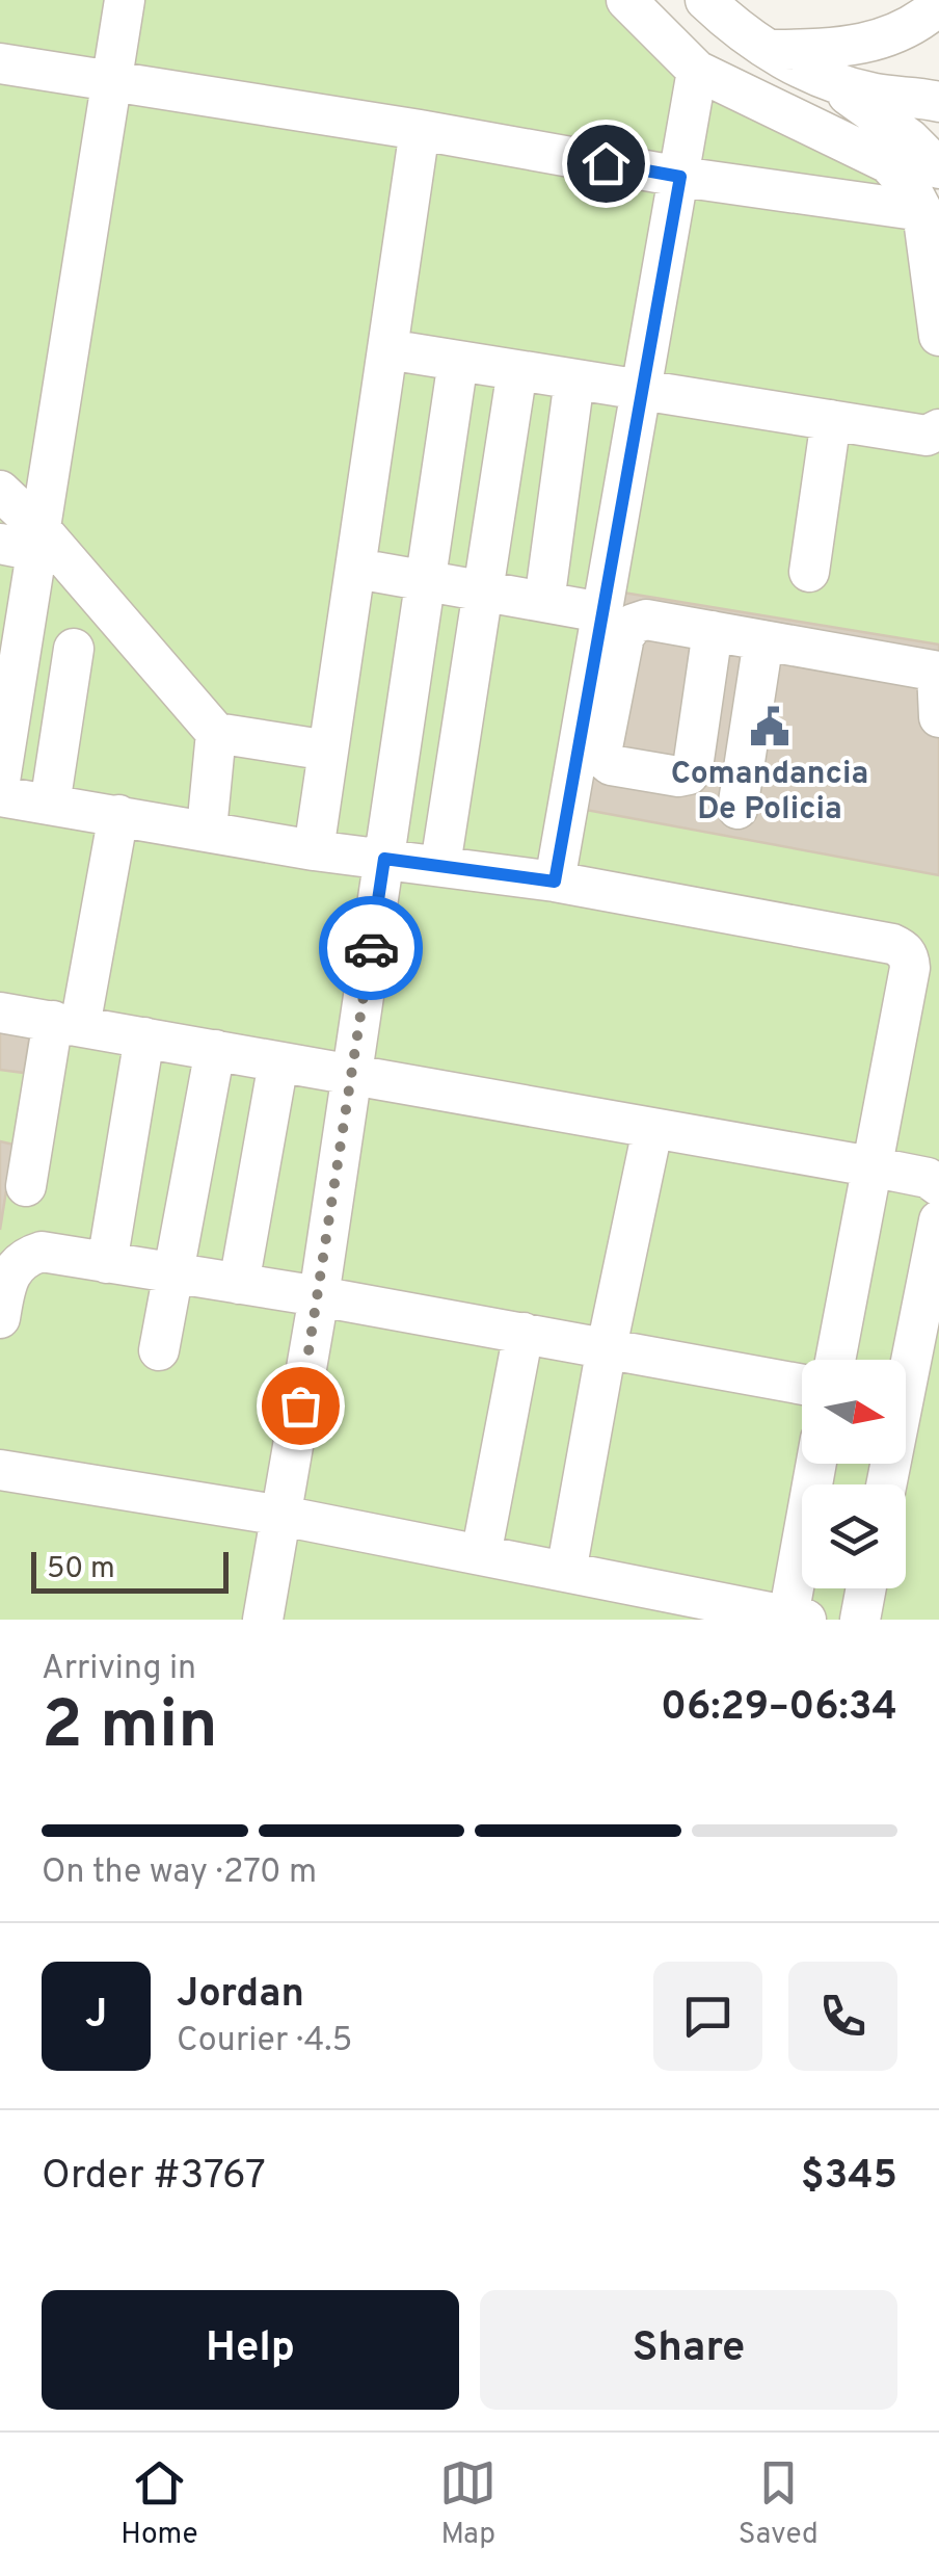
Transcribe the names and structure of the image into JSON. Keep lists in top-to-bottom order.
{
  "places": {
    "public building": ["Comandancia De Policia"]
  },
  "scale_bar": "50 m",
  "north": "right",
  "page": {
    "scale": "50 m",
    "heading": ["2 min", "Arriving in", "06:29–06:34"],
    "panel": [
      "Jordan",
      "Courier · 4.5",
      "Order #3767",
      "$345"
    ],
    "bar": "On the way · 270 m",
    "round": "J",
    "buttons": ["Help", "Share"],
    "tabs": ["Home", "Map", "Saved"]
  }
}
